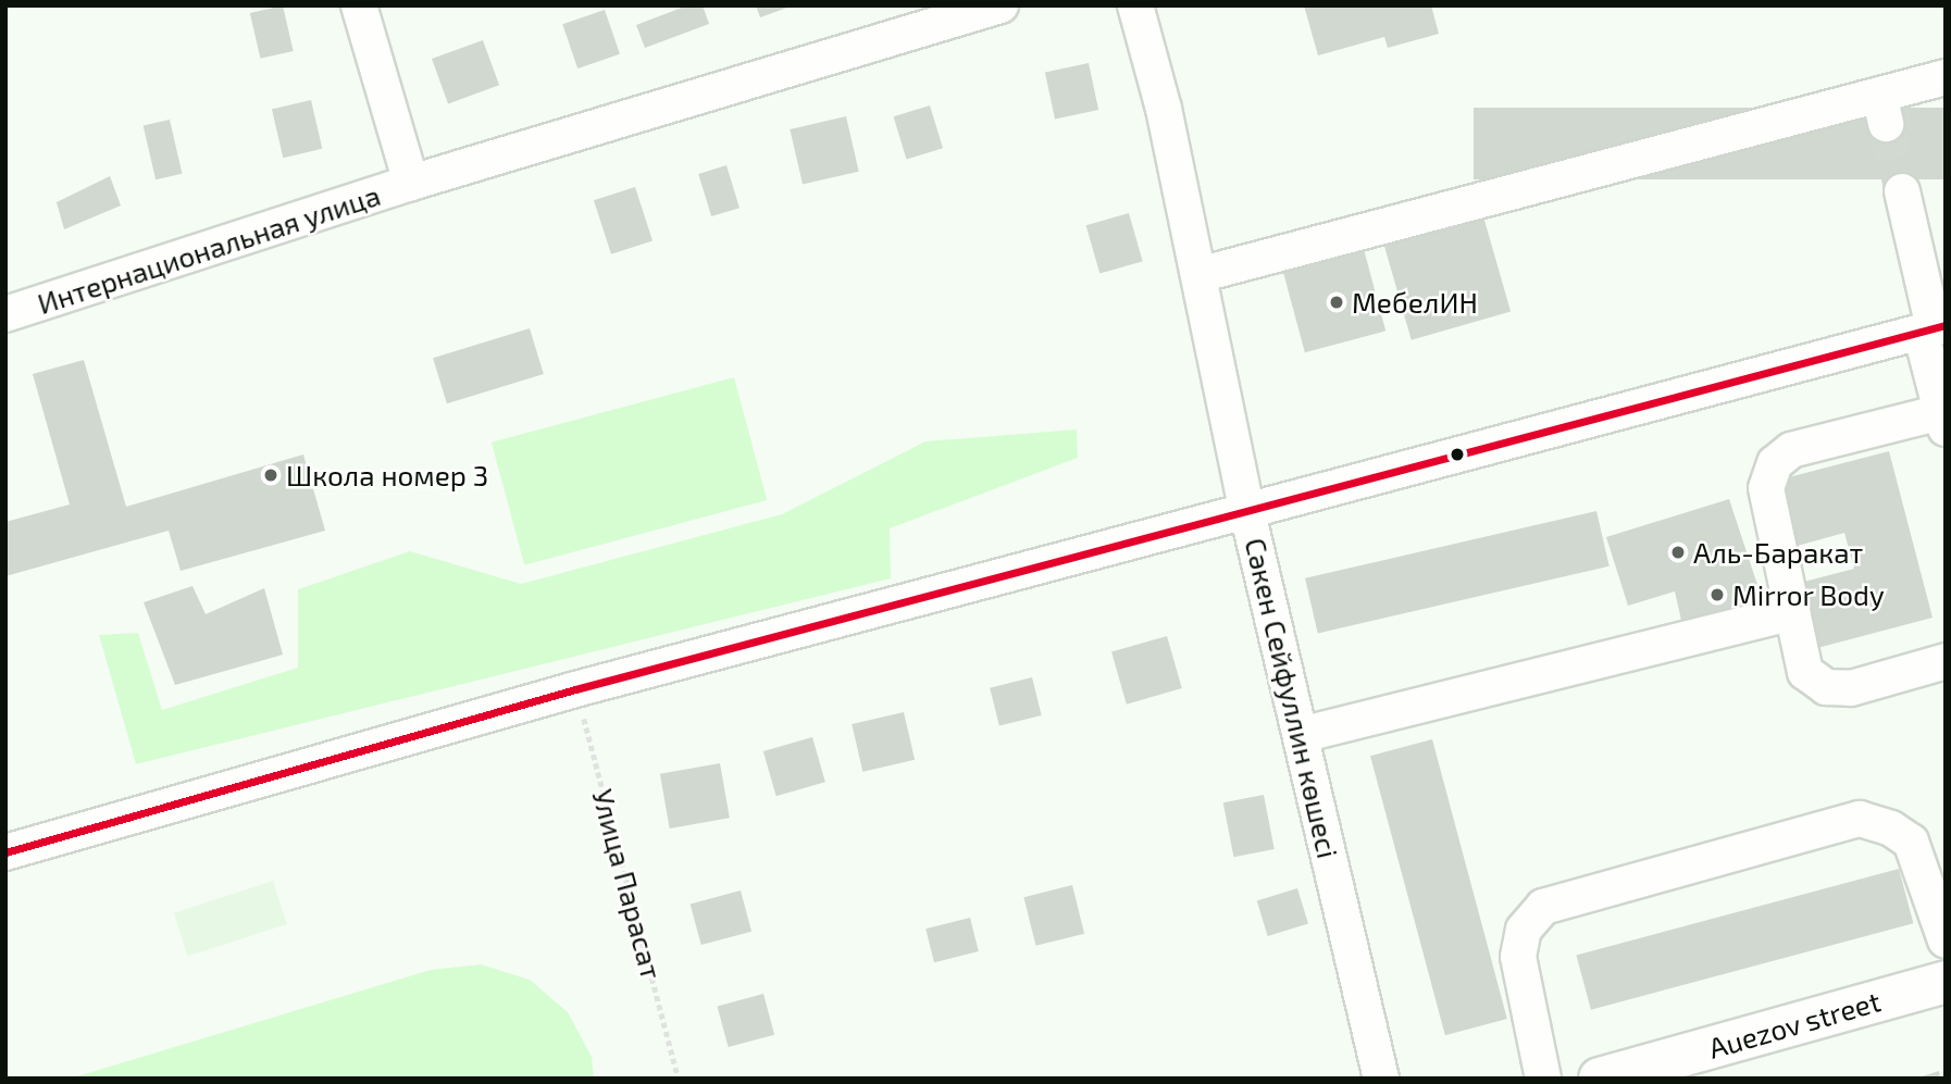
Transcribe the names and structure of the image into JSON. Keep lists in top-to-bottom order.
{
  "streets": {
    "main road": ["Auezov street"],
    "street": ["Интернациональная улица", "Сәкен Сейфуллин көшесі"],
    "path": ["Улица Парасат"]
  },
  "places": [
    "МебелИН",
    "Школа номер 3",
    "Аль-Баракат",
    "Mirror Body"
  ]
}
